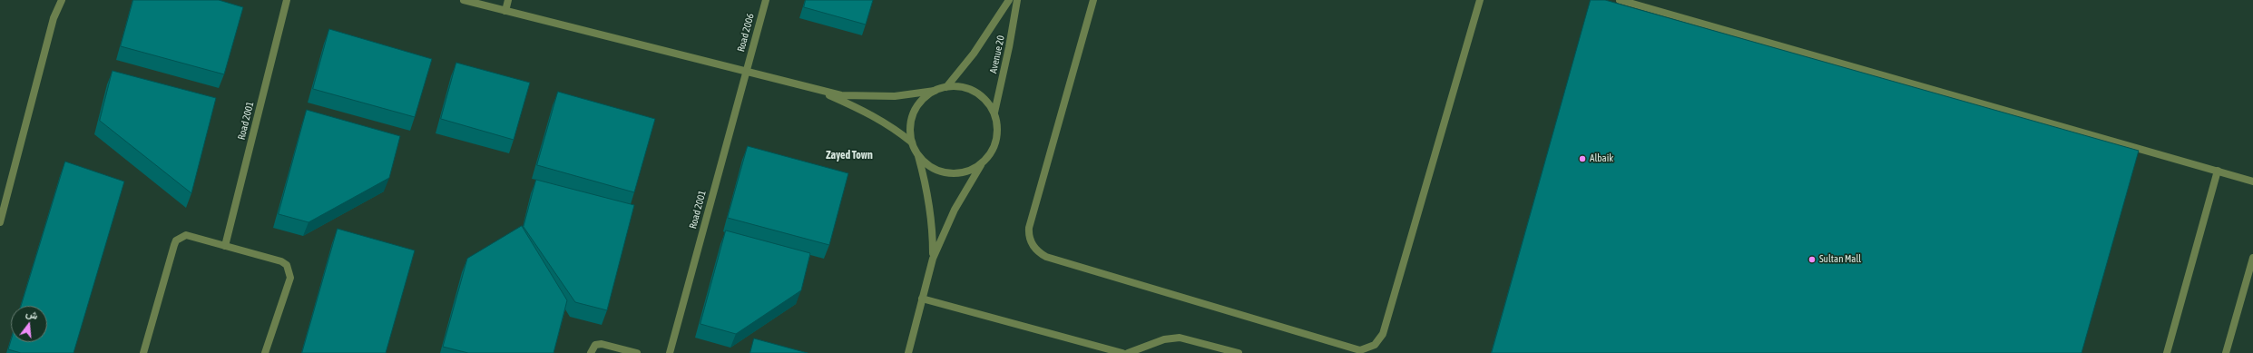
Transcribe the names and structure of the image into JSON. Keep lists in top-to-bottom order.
{
  "streets": {
    "street": ["Road 2006", "Avenue 20", "Road 2001"]
  },
  "crossings": [
    ["Road 2006", "Road 2001"]
  ],
  "districts": ["Zayed Town"],
  "places": ["Albaik", "Sultan Mall"],
  "north": "top"
}
